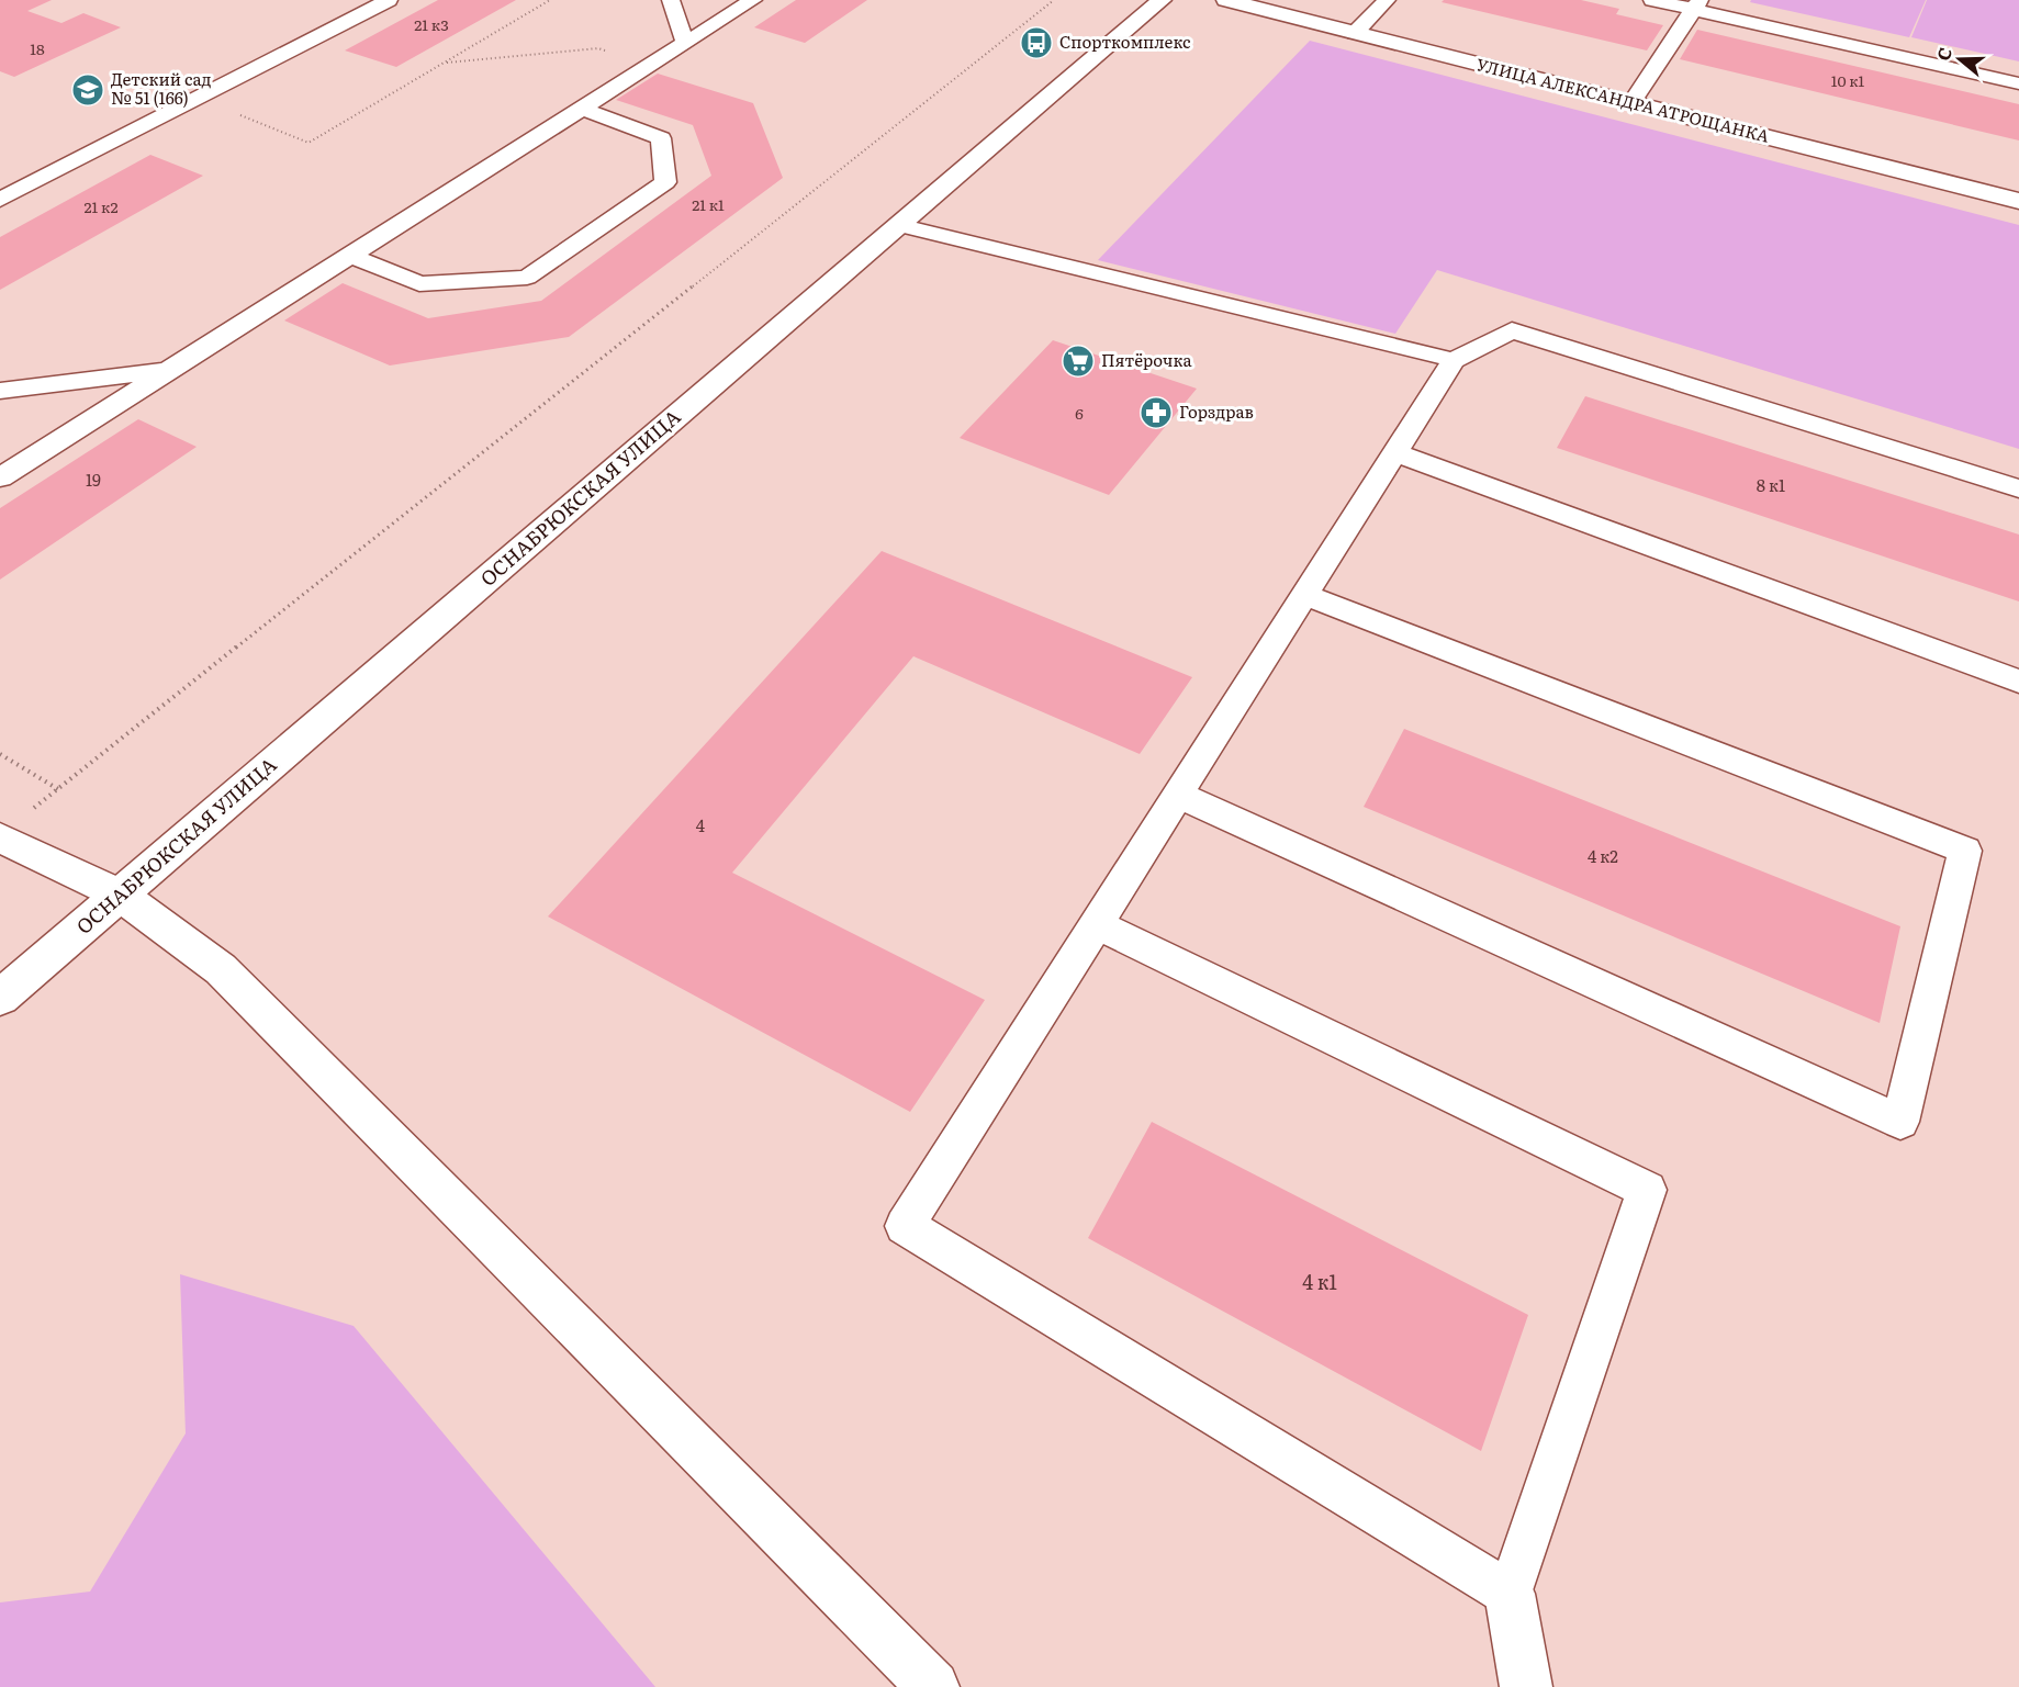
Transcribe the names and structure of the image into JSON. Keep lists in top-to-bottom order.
{
  "streets": {
    "street": ["УЛИЦА АЛЕКСАНДРА АТРОЩАНКА", "ОСНАБРЮКСКАЯ УЛИЦА"]
  },
  "places": {
    "bus stop": ["Спорткомплекс"],
    "school or university": ["Детский сад № 51 (166)"],
    "supermarket": ["Пятёрочка"],
    "pharmacy": ["Горздрав"]
  },
  "house_numbers": [
    "21 к3",
    "18",
    "10 к1",
    "21 к1",
    "21 к2",
    "6",
    "19",
    "8 к1",
    "4",
    "4 к2",
    "4 к1"
  ],
  "north": "left"
}
